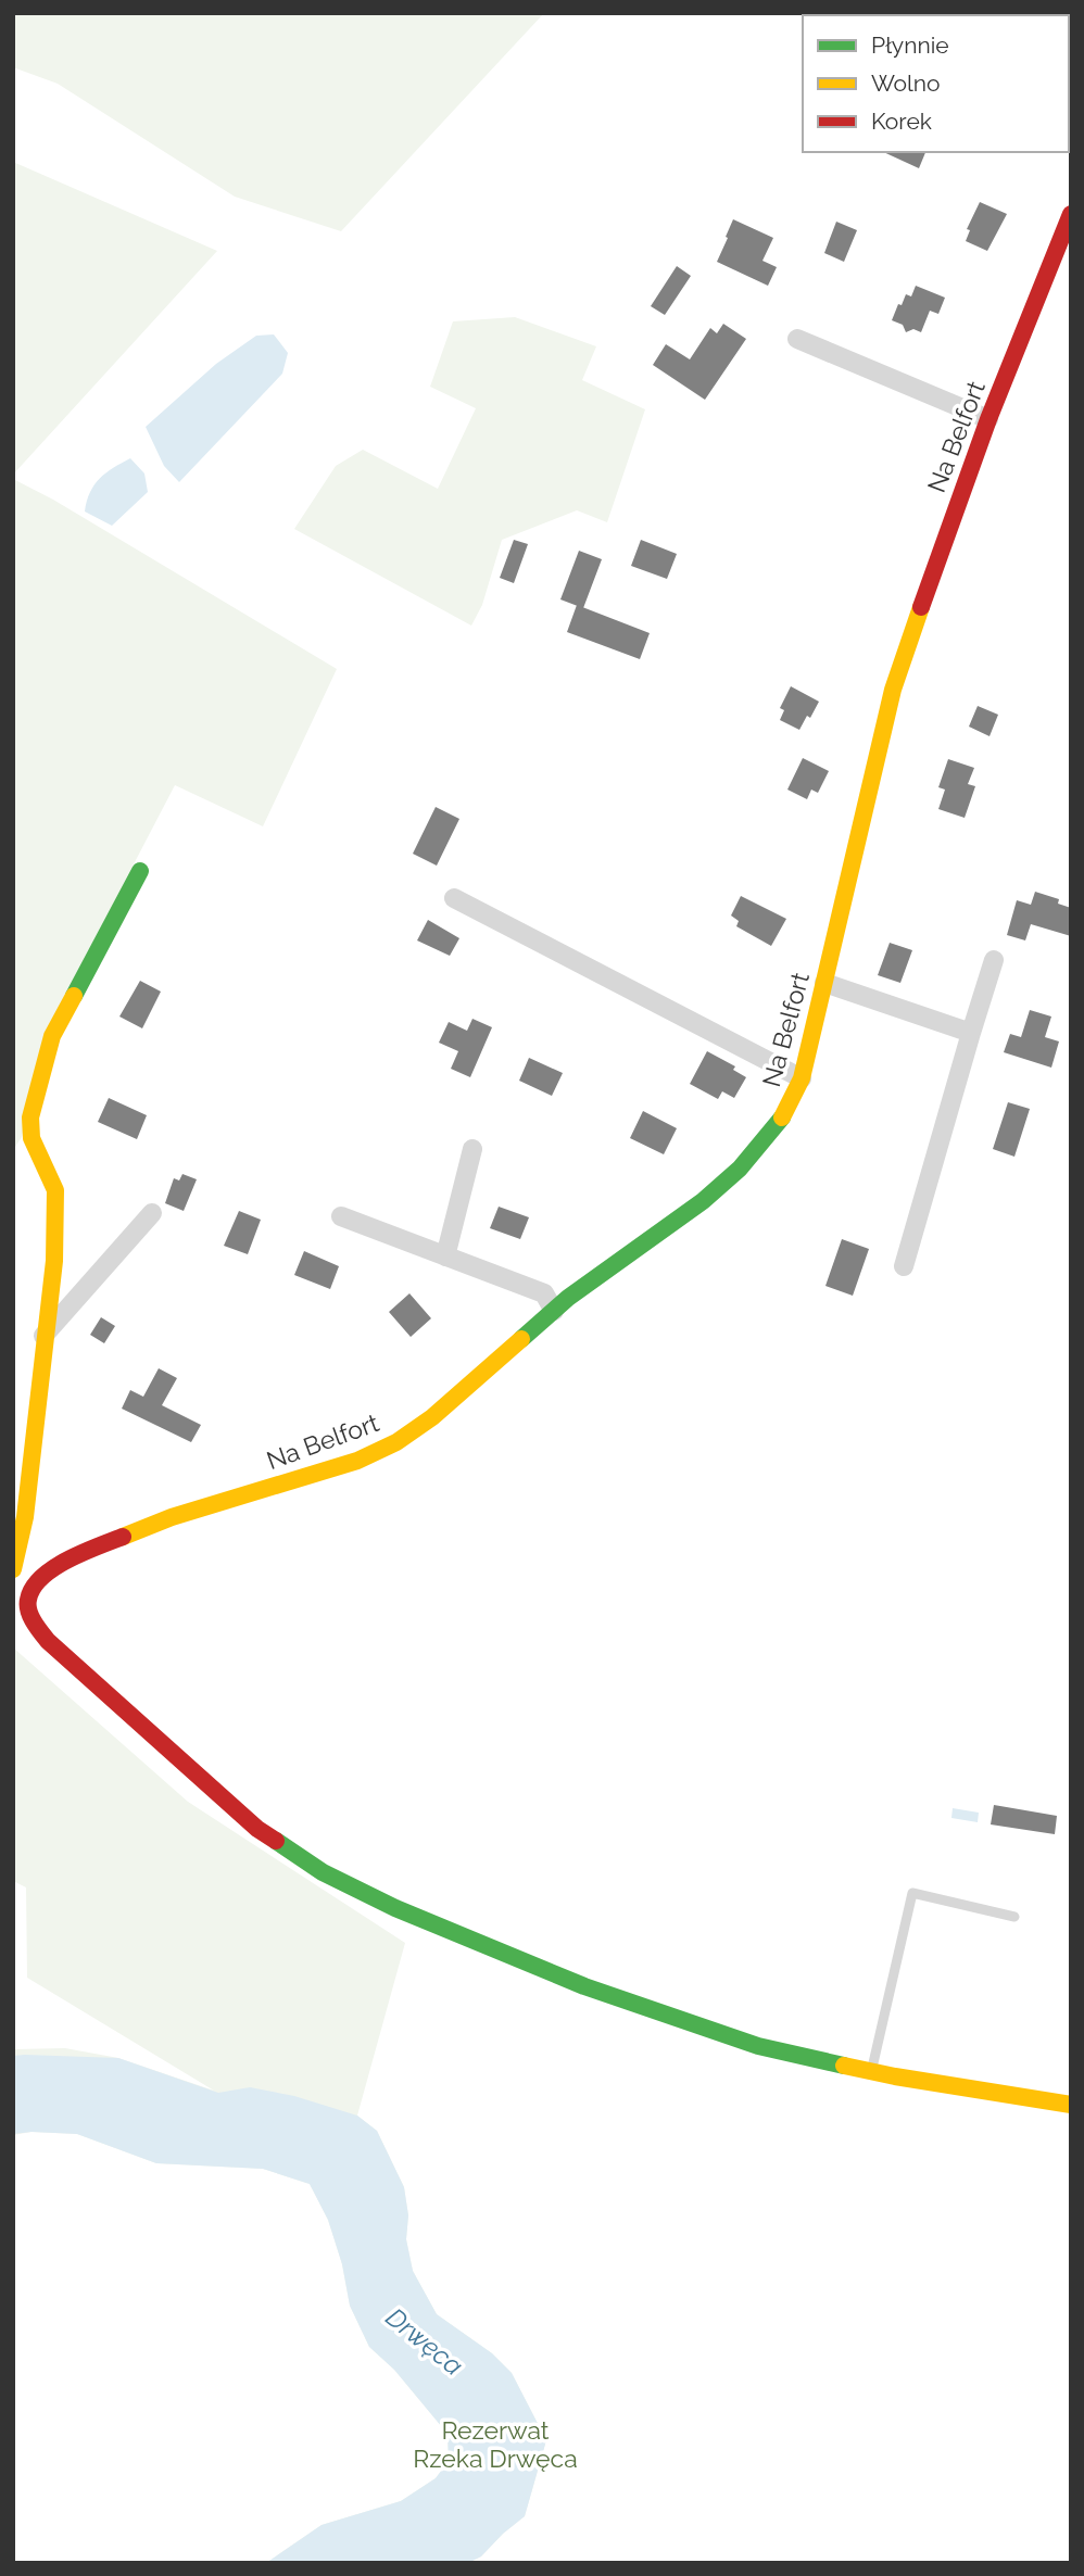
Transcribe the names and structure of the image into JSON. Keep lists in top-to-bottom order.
{
  "streets": {
    "street": ["Na Belfort"]
  },
  "water": ["Drwęca"],
  "parks": ["Rezerwat Rzeka Drwęca"],
  "legend": ["Płynnie", "Wolno", "Korek"]
}
